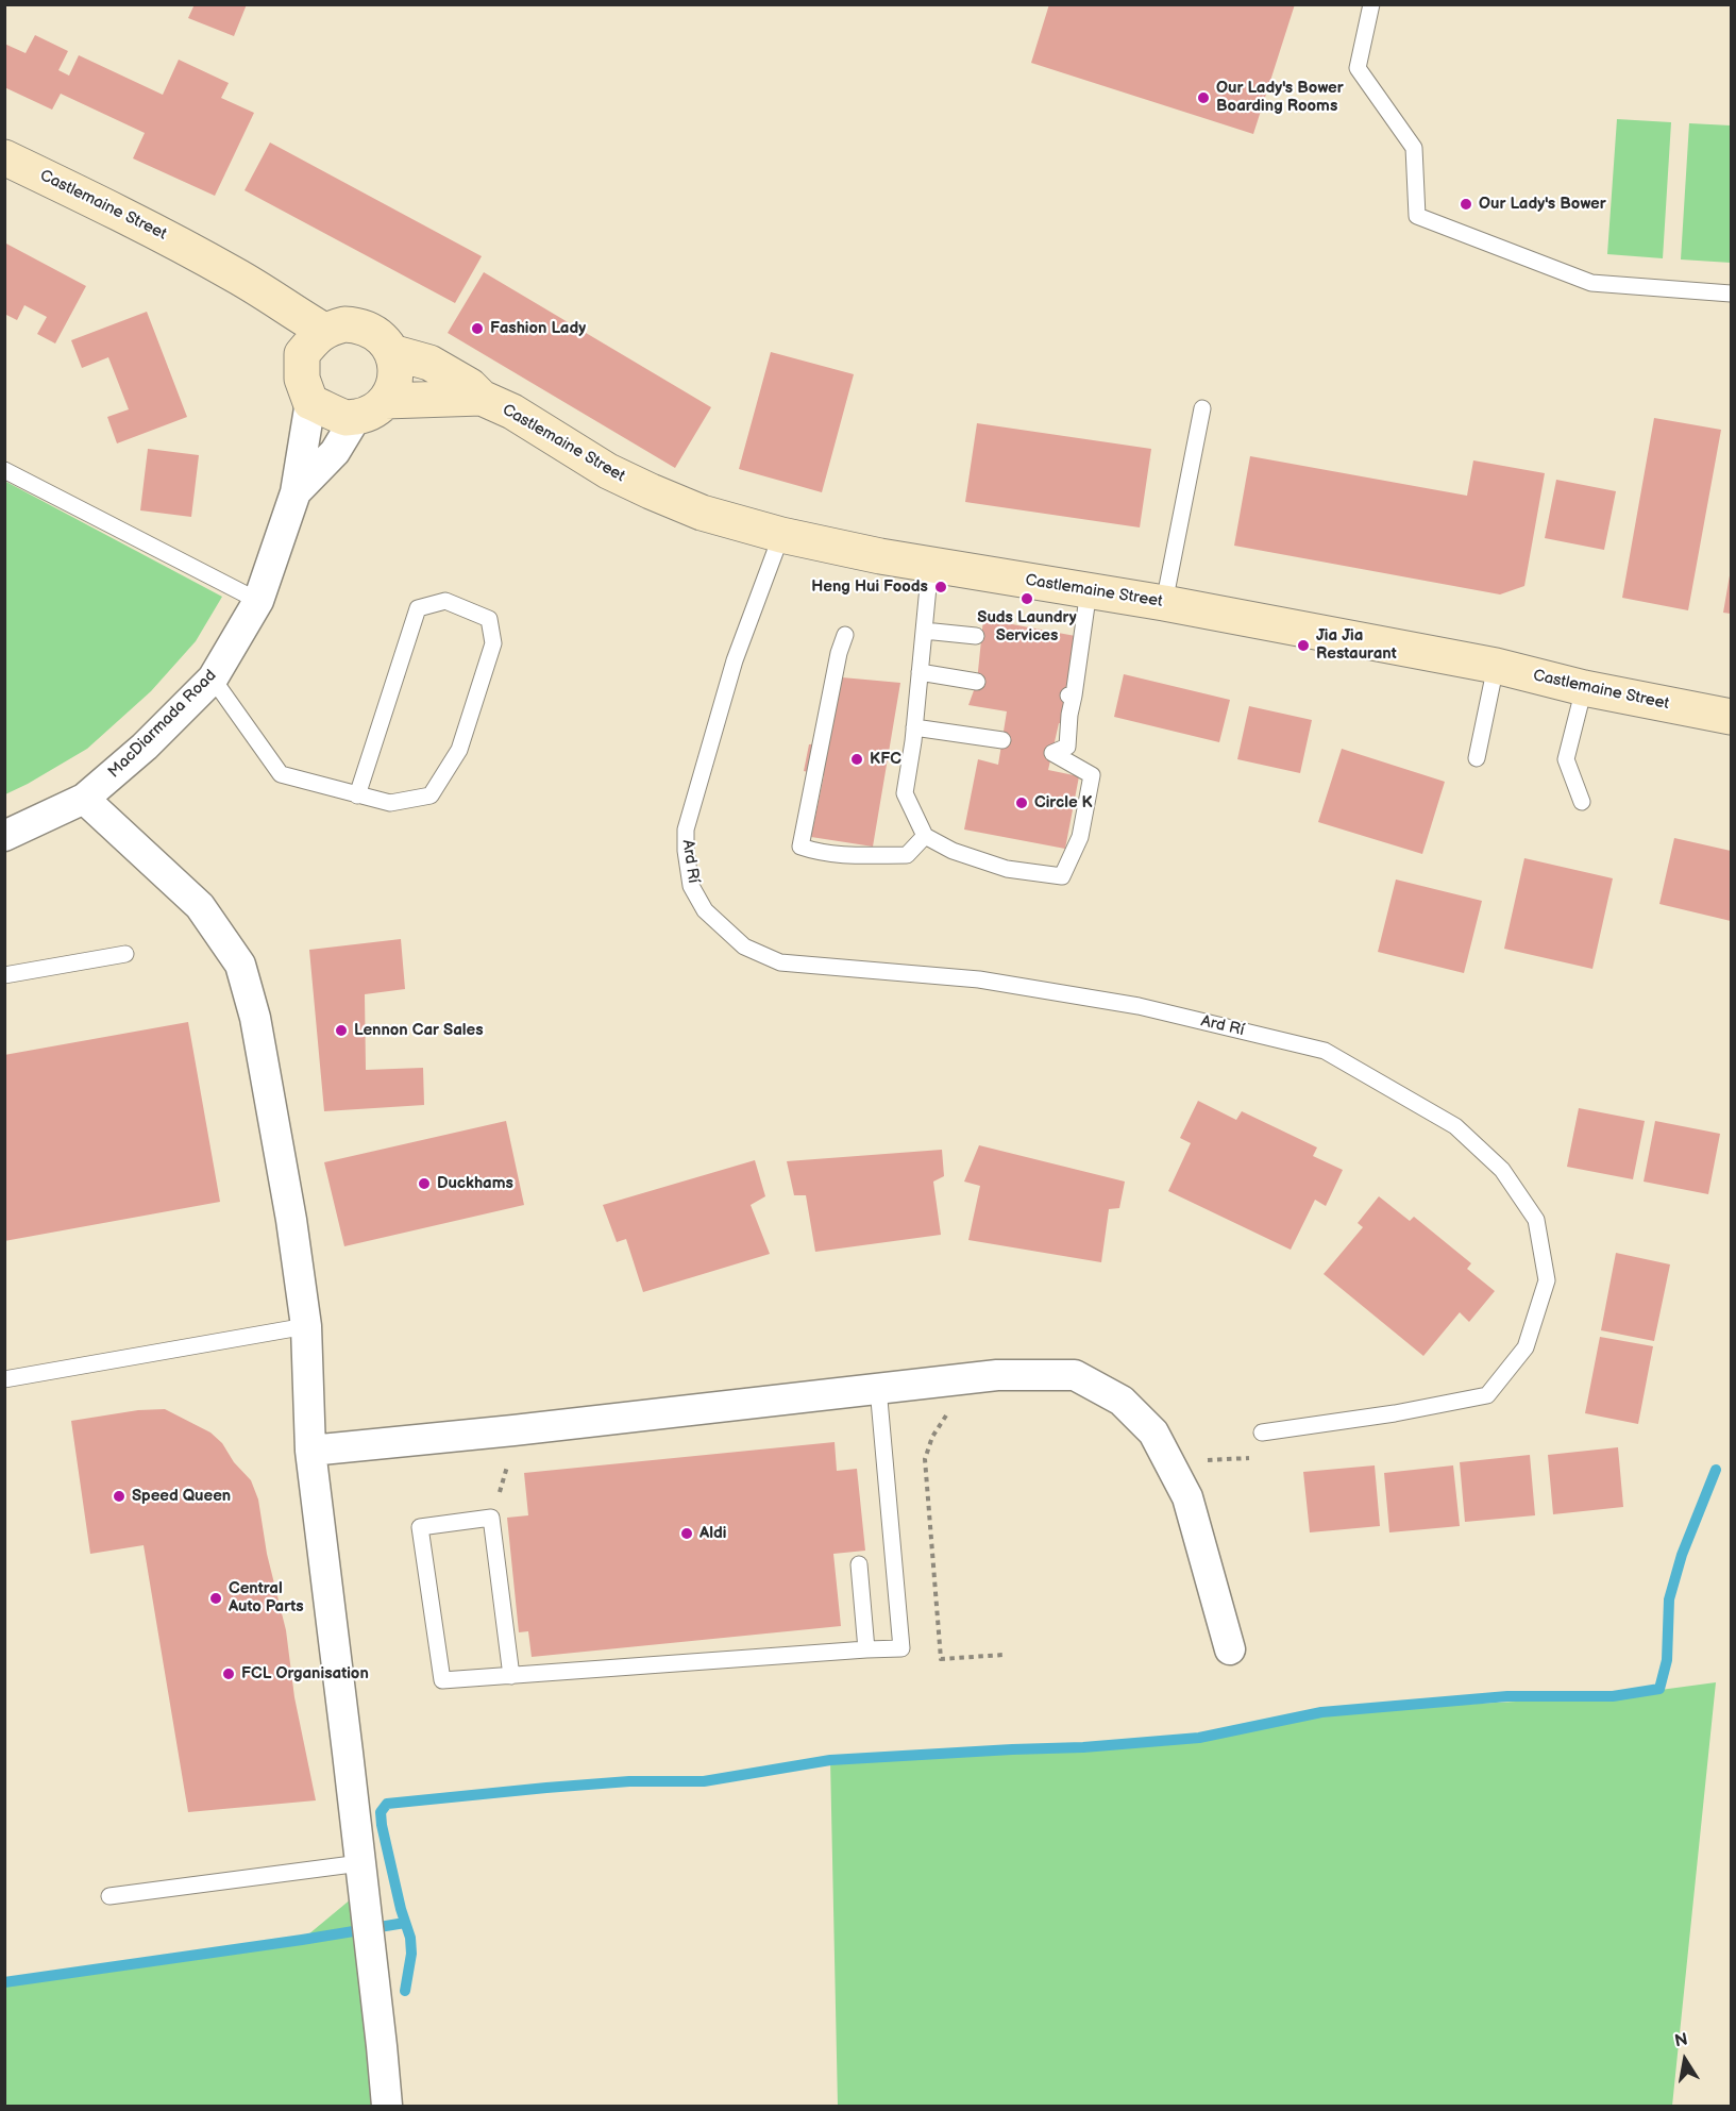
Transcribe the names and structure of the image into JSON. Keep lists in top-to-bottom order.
{
  "streets": {
    "main road": ["Castlemaine Street"],
    "street": ["MacDiarmada Road"],
    "lane": ["Ard Rí"]
  },
  "crossings": [
    ["Castlemaine Street", "MacDiarmada Road"],
    ["Castlemaine Street", "Ard Rí"]
  ],
  "places": [
    "Our Lady's Bower Boarding Rooms",
    "Our Lady's Bower",
    "Fashion Lady",
    "Heng Hui Foods",
    "Suds Laundry Services",
    "Jia Jia Restaurant",
    "KFC",
    "Circle K",
    "Lennon Car Sales",
    "Duckhams",
    "Speed Queen",
    "Aldi",
    "Central Auto Parts",
    "FCL Organisation"
  ],
  "north": "top"
}
